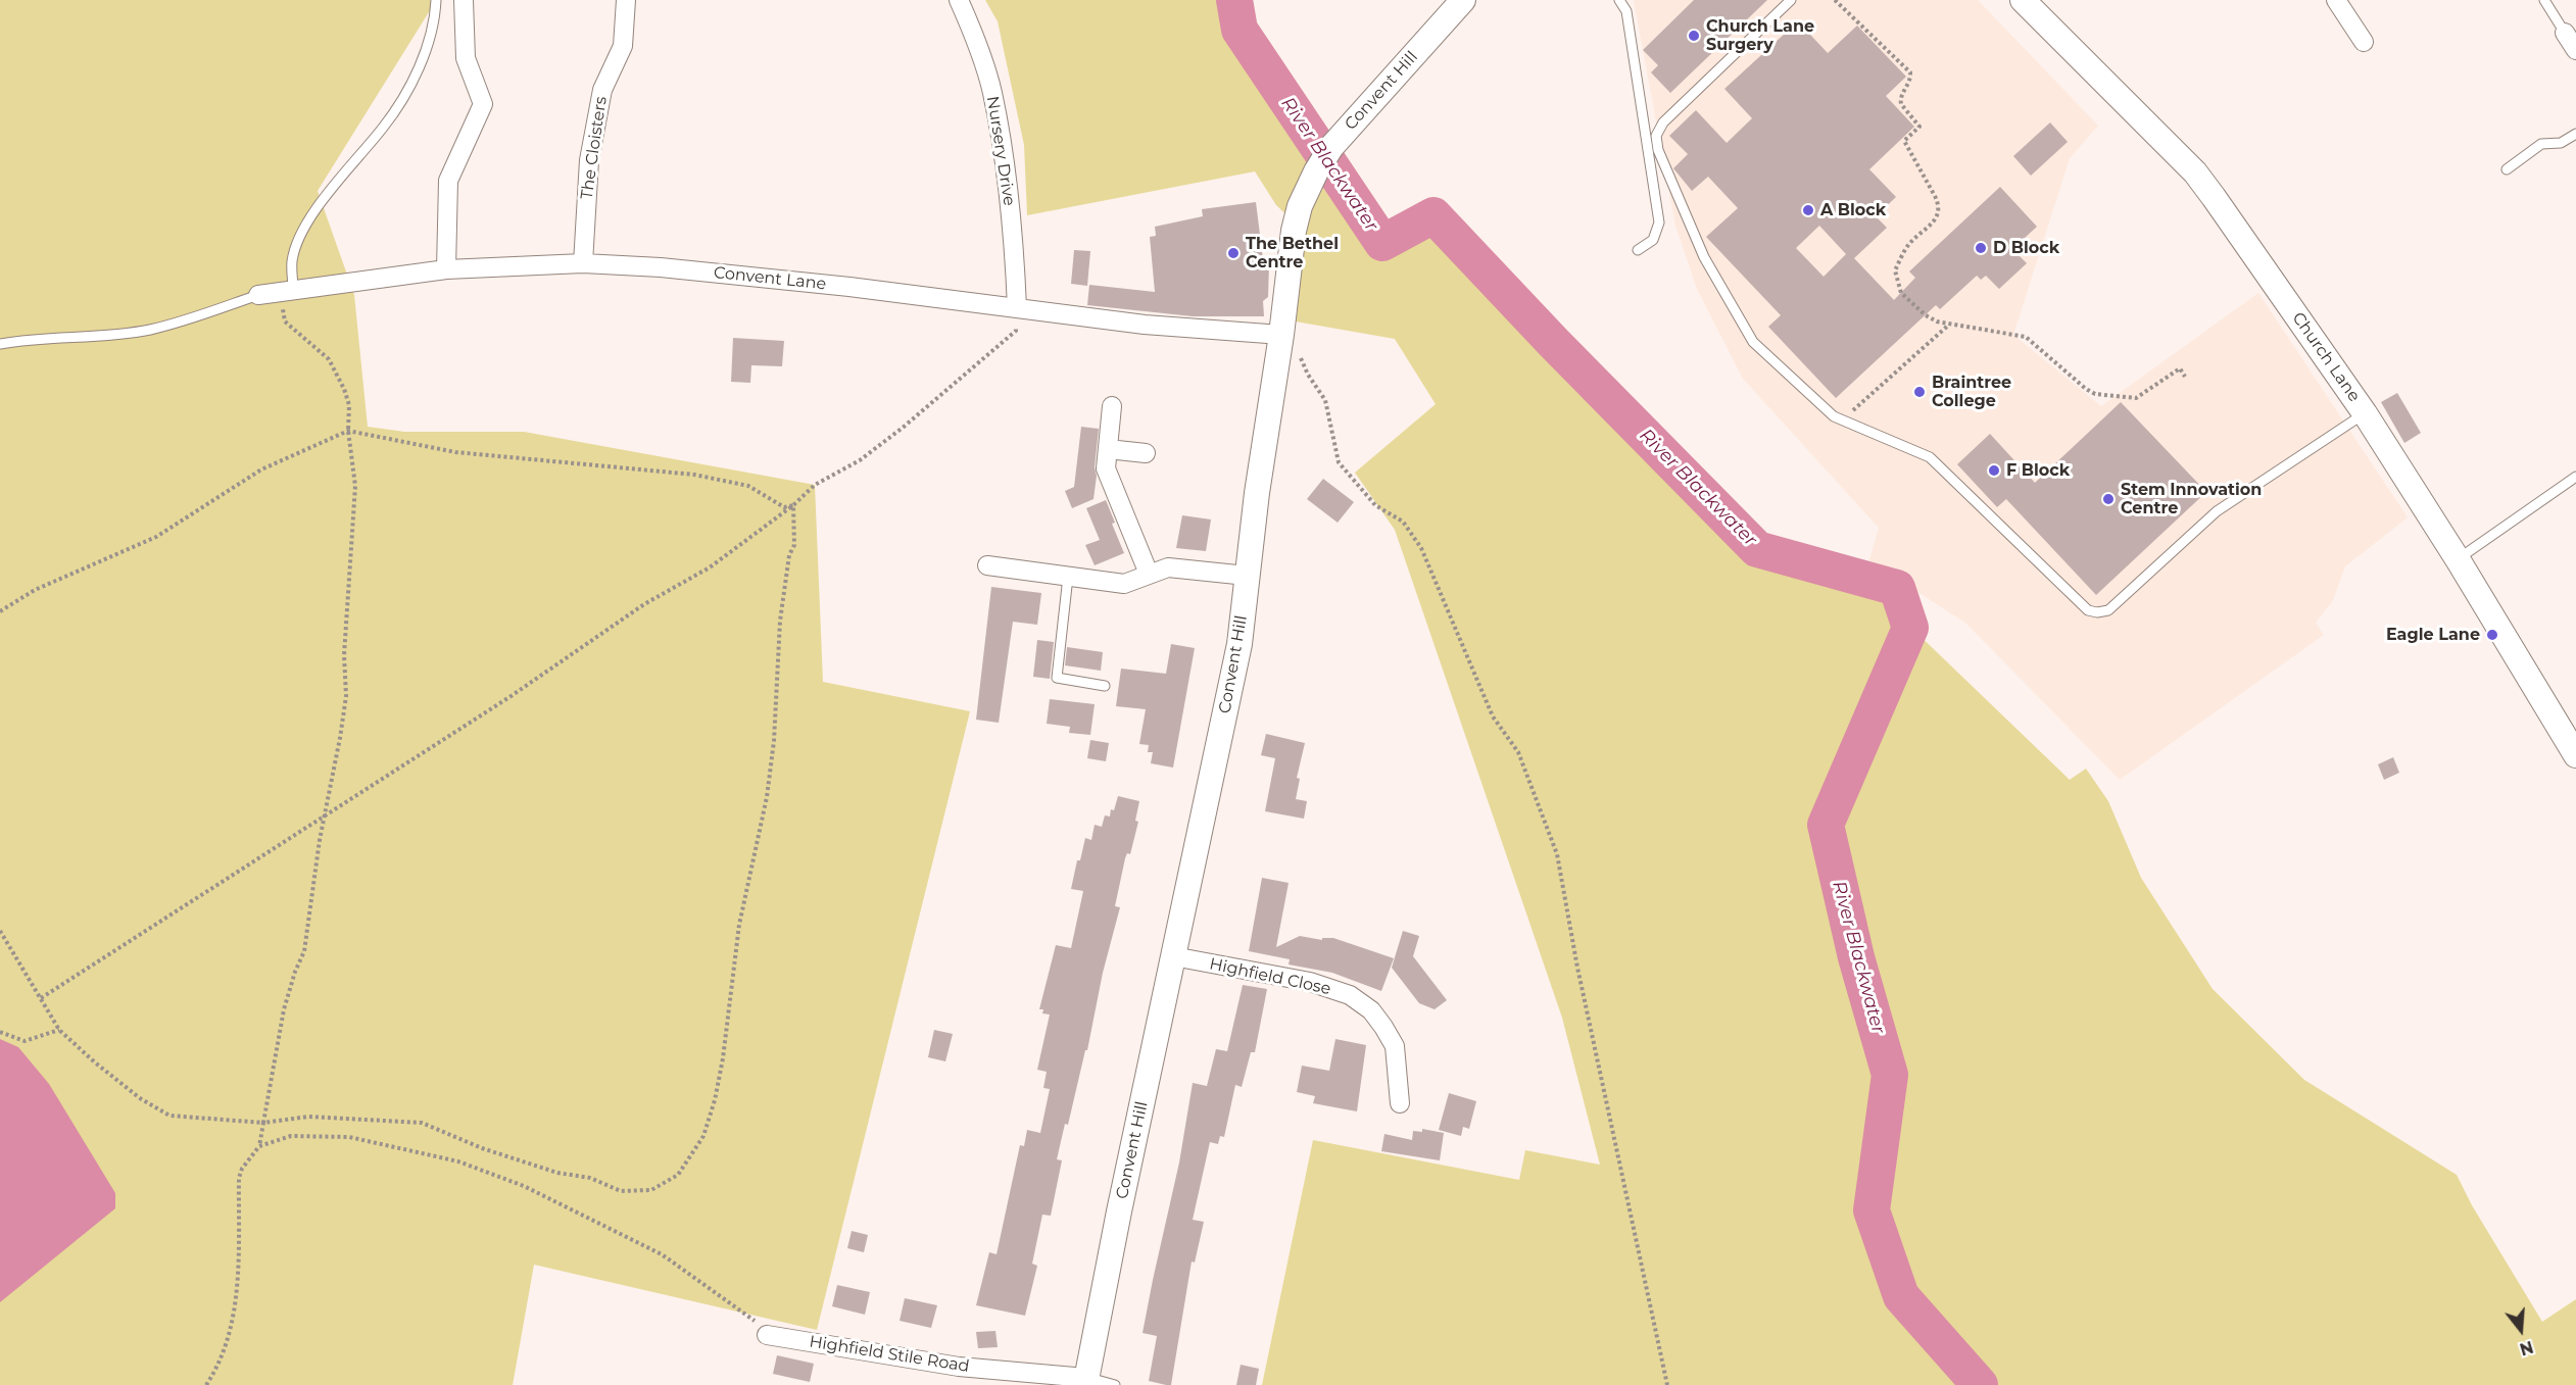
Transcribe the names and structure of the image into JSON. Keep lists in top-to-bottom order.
{
  "streets": {
    "main road": ["Convent Hill", "Church Lane"],
    "street": [
      "The Cloisters",
      "Nursery Drive",
      "Convent Lane",
      "Highfield Close",
      "Highfield Stile Road"
    ]
  },
  "crossings": [
    ["Convent Hill", "Convent Lane"],
    ["Convent Hill", "Highfield Close"],
    ["Convent Hill", "Highfield Stile Road"],
    ["The Cloisters", "Convent Lane"],
    ["Nursery Drive", "Convent Lane"]
  ],
  "water": ["River Blackwater"],
  "places": [
    "Church Lane Surgery",
    "A Block",
    "D Block",
    "The Bethel Centre",
    "Braintree College",
    "F Block",
    "Stem Innovation Centre",
    "Eagle Lane"
  ],
  "north": "bottom"
}
